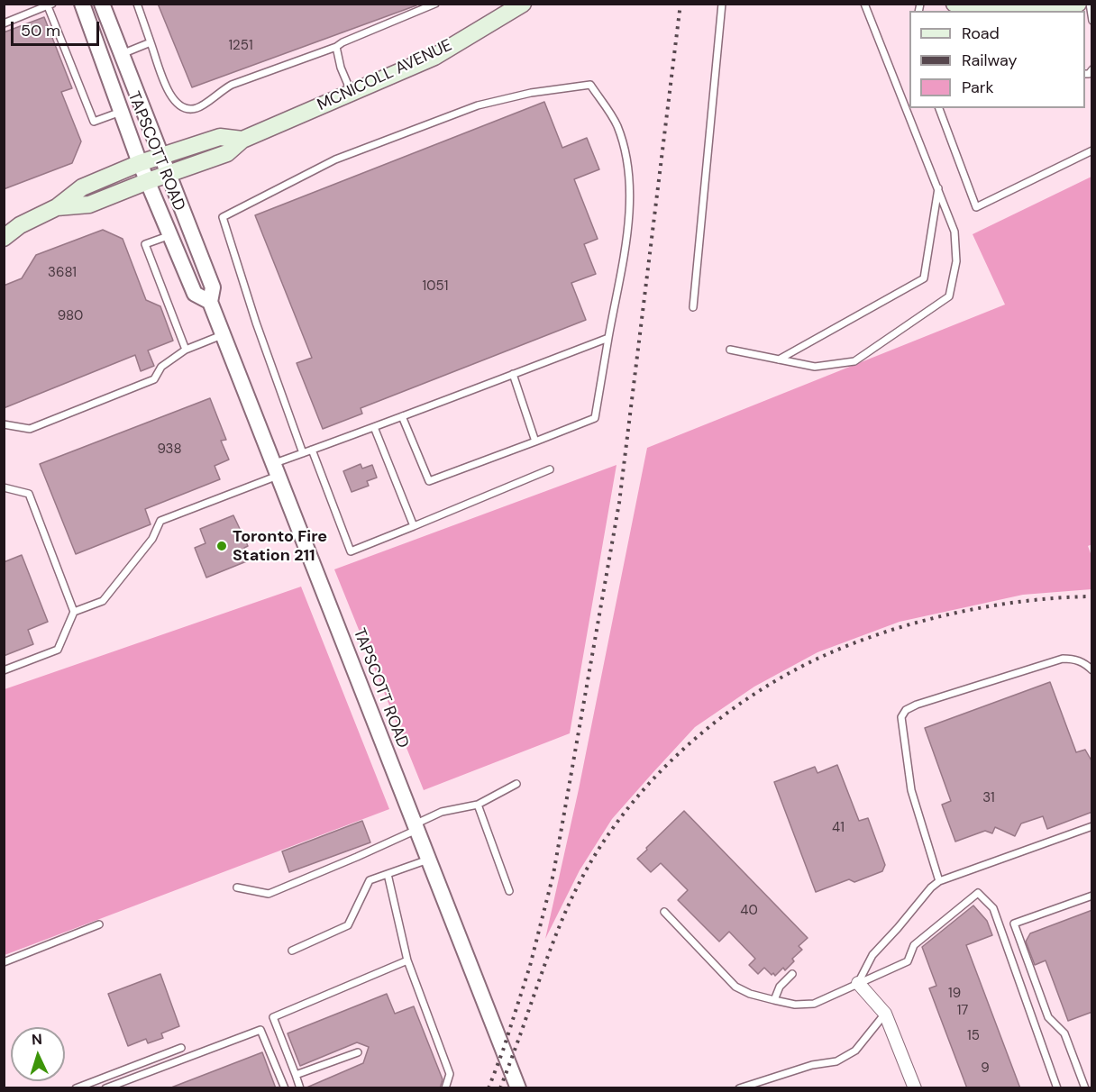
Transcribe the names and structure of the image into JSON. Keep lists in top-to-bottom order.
{
  "streets": {
    "main road": ["MCNICOLL AVENUE"],
    "street": ["TAPSCOTT ROAD"]
  },
  "crossings": [
    ["MCNICOLL AVENUE", "TAPSCOTT ROAD"]
  ],
  "places": ["Toronto Fire Station 211"],
  "house_numbers": [
    "1251",
    "3681",
    "1051",
    "980",
    "938",
    "31",
    "41",
    "40",
    "19",
    "17",
    "15",
    "9"
  ],
  "legend": ["Road", "Railway", "Park"],
  "scale_bar": "50 m",
  "north": "top"
}
